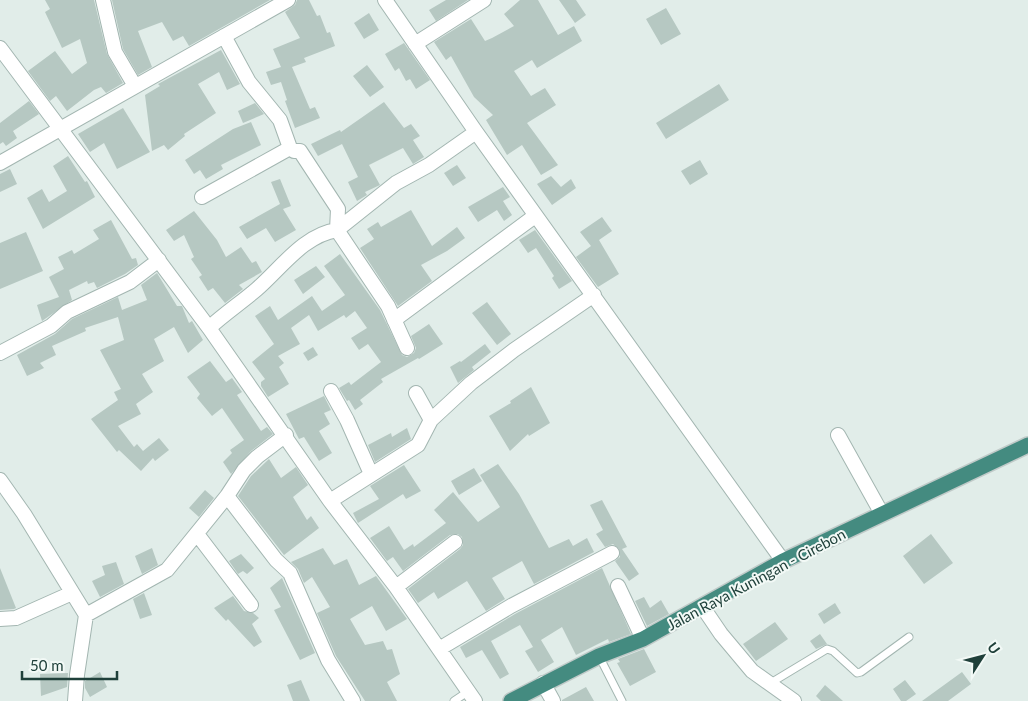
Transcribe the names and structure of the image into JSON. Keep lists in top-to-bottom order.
{
  "streets": {
    "highway": ["Jalan Raya Kuningan - Cirebon"]
  },
  "scale_bar": "50 m",
  "north": "top right"
}
